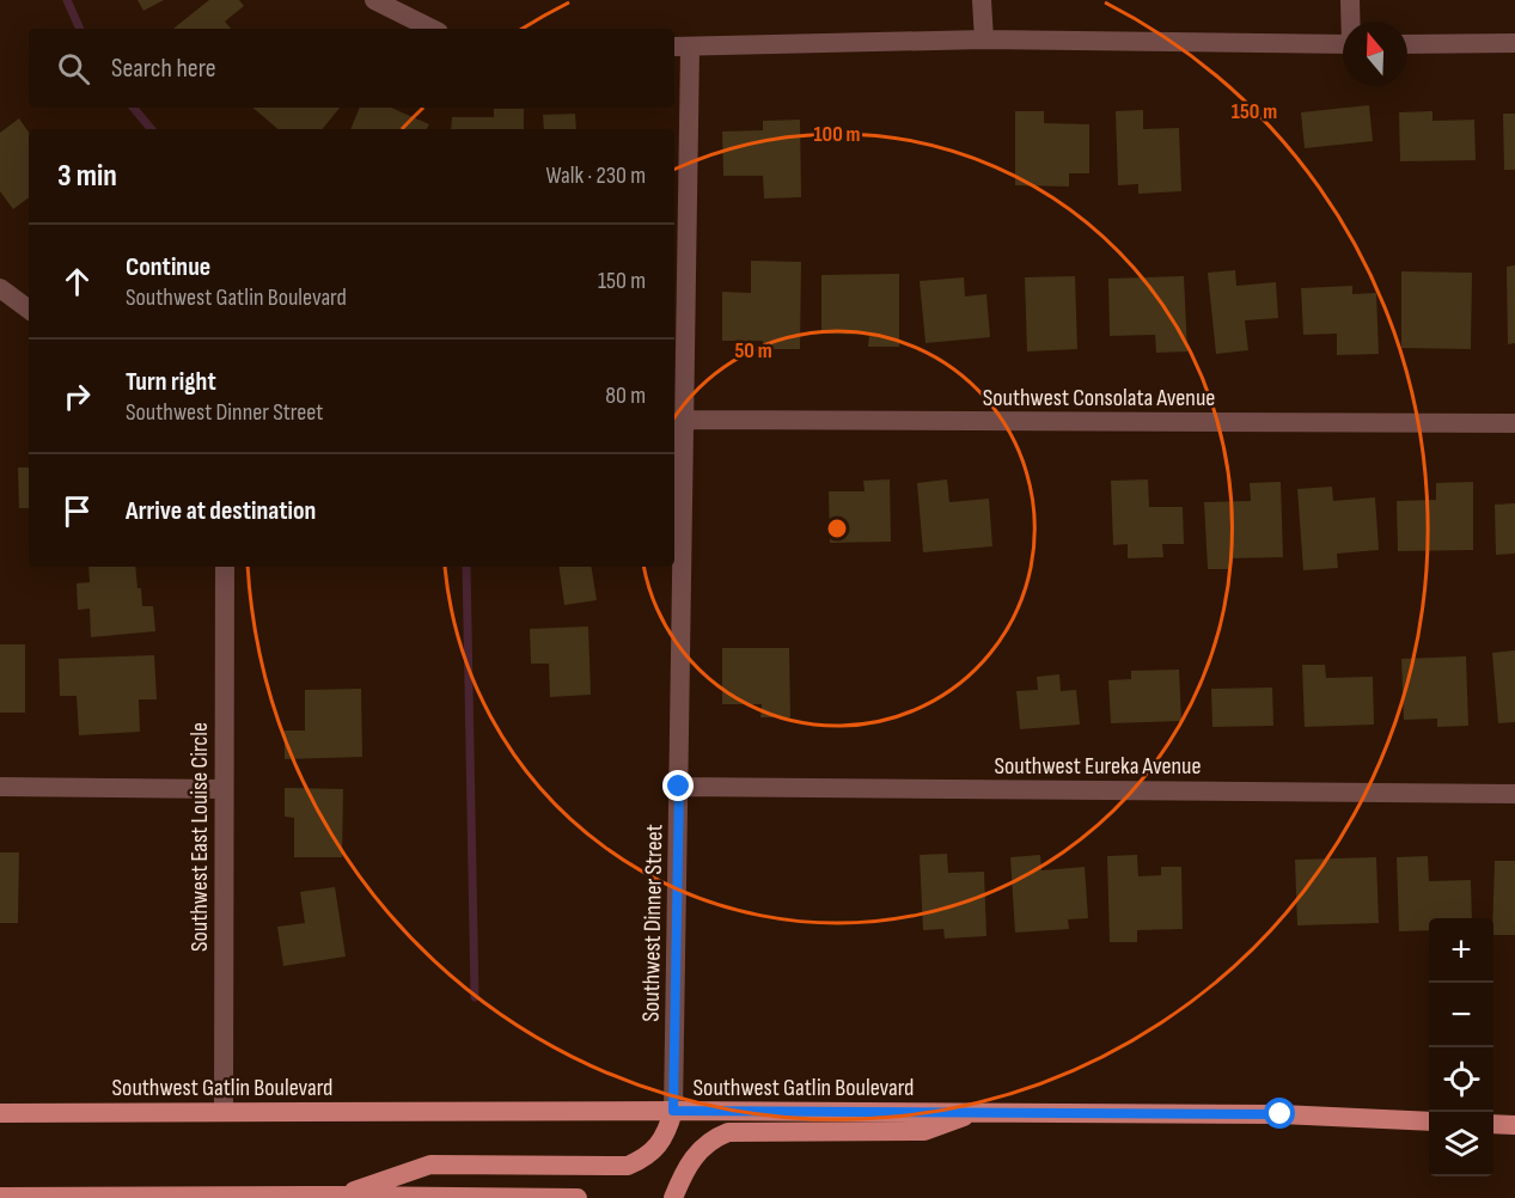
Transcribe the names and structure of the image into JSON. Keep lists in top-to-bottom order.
{
  "streets": {
    "main road": ["Southwest Gatlin Boulevard"],
    "street": [
      "Southwest Consolata Avenue",
      "Southwest Eureka Avenue",
      "Southwest East Louise Circle",
      "Southwest Dinner Street"
    ]
  },
  "crossings": [
    ["Southwest Consolata Avenue", "Southwest Dinner Street"],
    ["Southwest Eureka Avenue", "Southwest Dinner Street"],
    ["Southwest East Louise Circle", "Southwest Gatlin Boulevard"],
    ["Southwest Dinner Street", "Southwest Gatlin Boulevard"]
  ],
  "north": "top",
  "page": {
    "search": "Search here",
    "heading": ["3 min", "Walk · 230 m"],
    "list": [
      ["Continue", "Southwest Gatlin Boulevard", "150 m"],
      ["Turn right", "Southwest Dinner Street", "80 m"],
      "Arrive at destination"
    ],
    "map_buttons": ["+", "−"]
  },
  "rings": ["150 m", "100 m", "50 m"]
}
